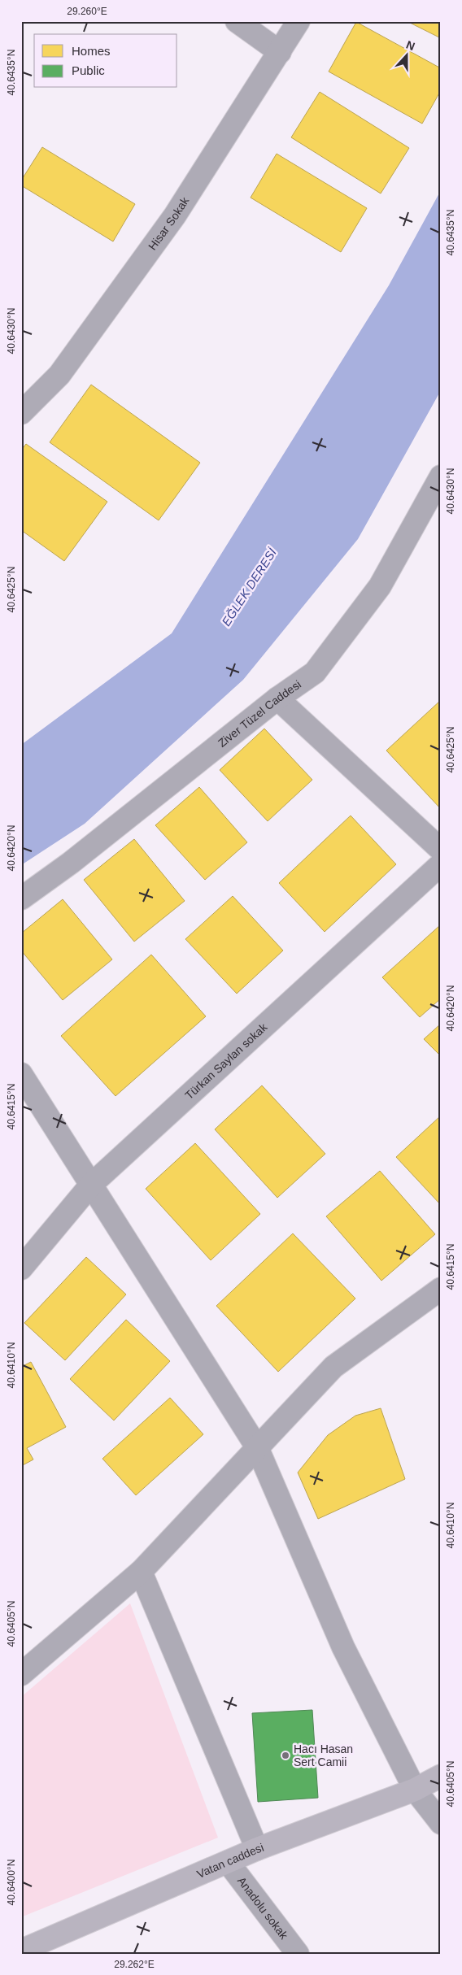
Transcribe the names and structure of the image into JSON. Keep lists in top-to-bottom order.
{
  "streets": {
    "street": [
      "Hisar Sokak",
      "Ziver Tüzel Caddesi",
      "Türkan Saylan sokak",
      "Vatan caddesi",
      "Anadolu sokak"
    ]
  },
  "crossings": [
    ["Vatan caddesi", "Anadolu sokak"]
  ],
  "water": ["EĞLEK DERESİ"],
  "places": ["Hacı Hasan Sert Camii"],
  "legend": ["Homes", "Public"],
  "north": "top",
  "coordinates": [
    "29.260°E",
    "40.6435°N",
    "40.6430°N",
    "40.6425°N",
    "40.6420°N",
    "40.6415°N",
    "40.6410°N",
    "40.6405°N",
    "40.6400°N",
    "29.262°E"
  ]
}
